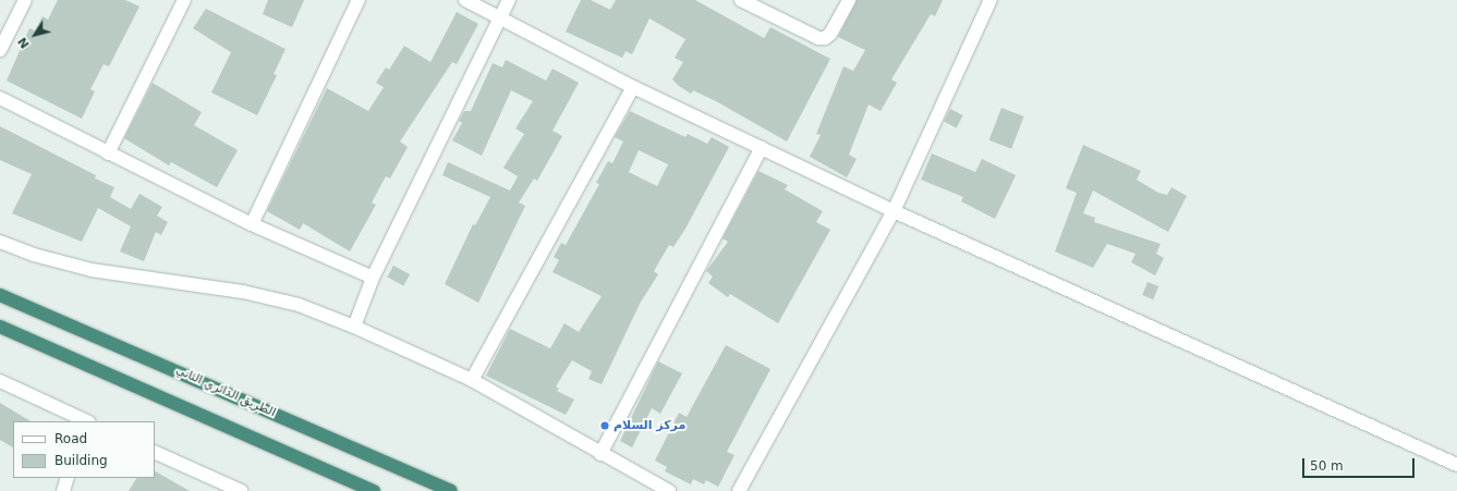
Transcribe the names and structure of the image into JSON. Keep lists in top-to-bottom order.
{
  "streets": {
    "highway": ["الطريق الدائري الثاني"]
  },
  "places": ["مركز السلام"],
  "legend": ["Road", "Building"],
  "scale_bar": "50 m",
  "north": "bottom left"
}
